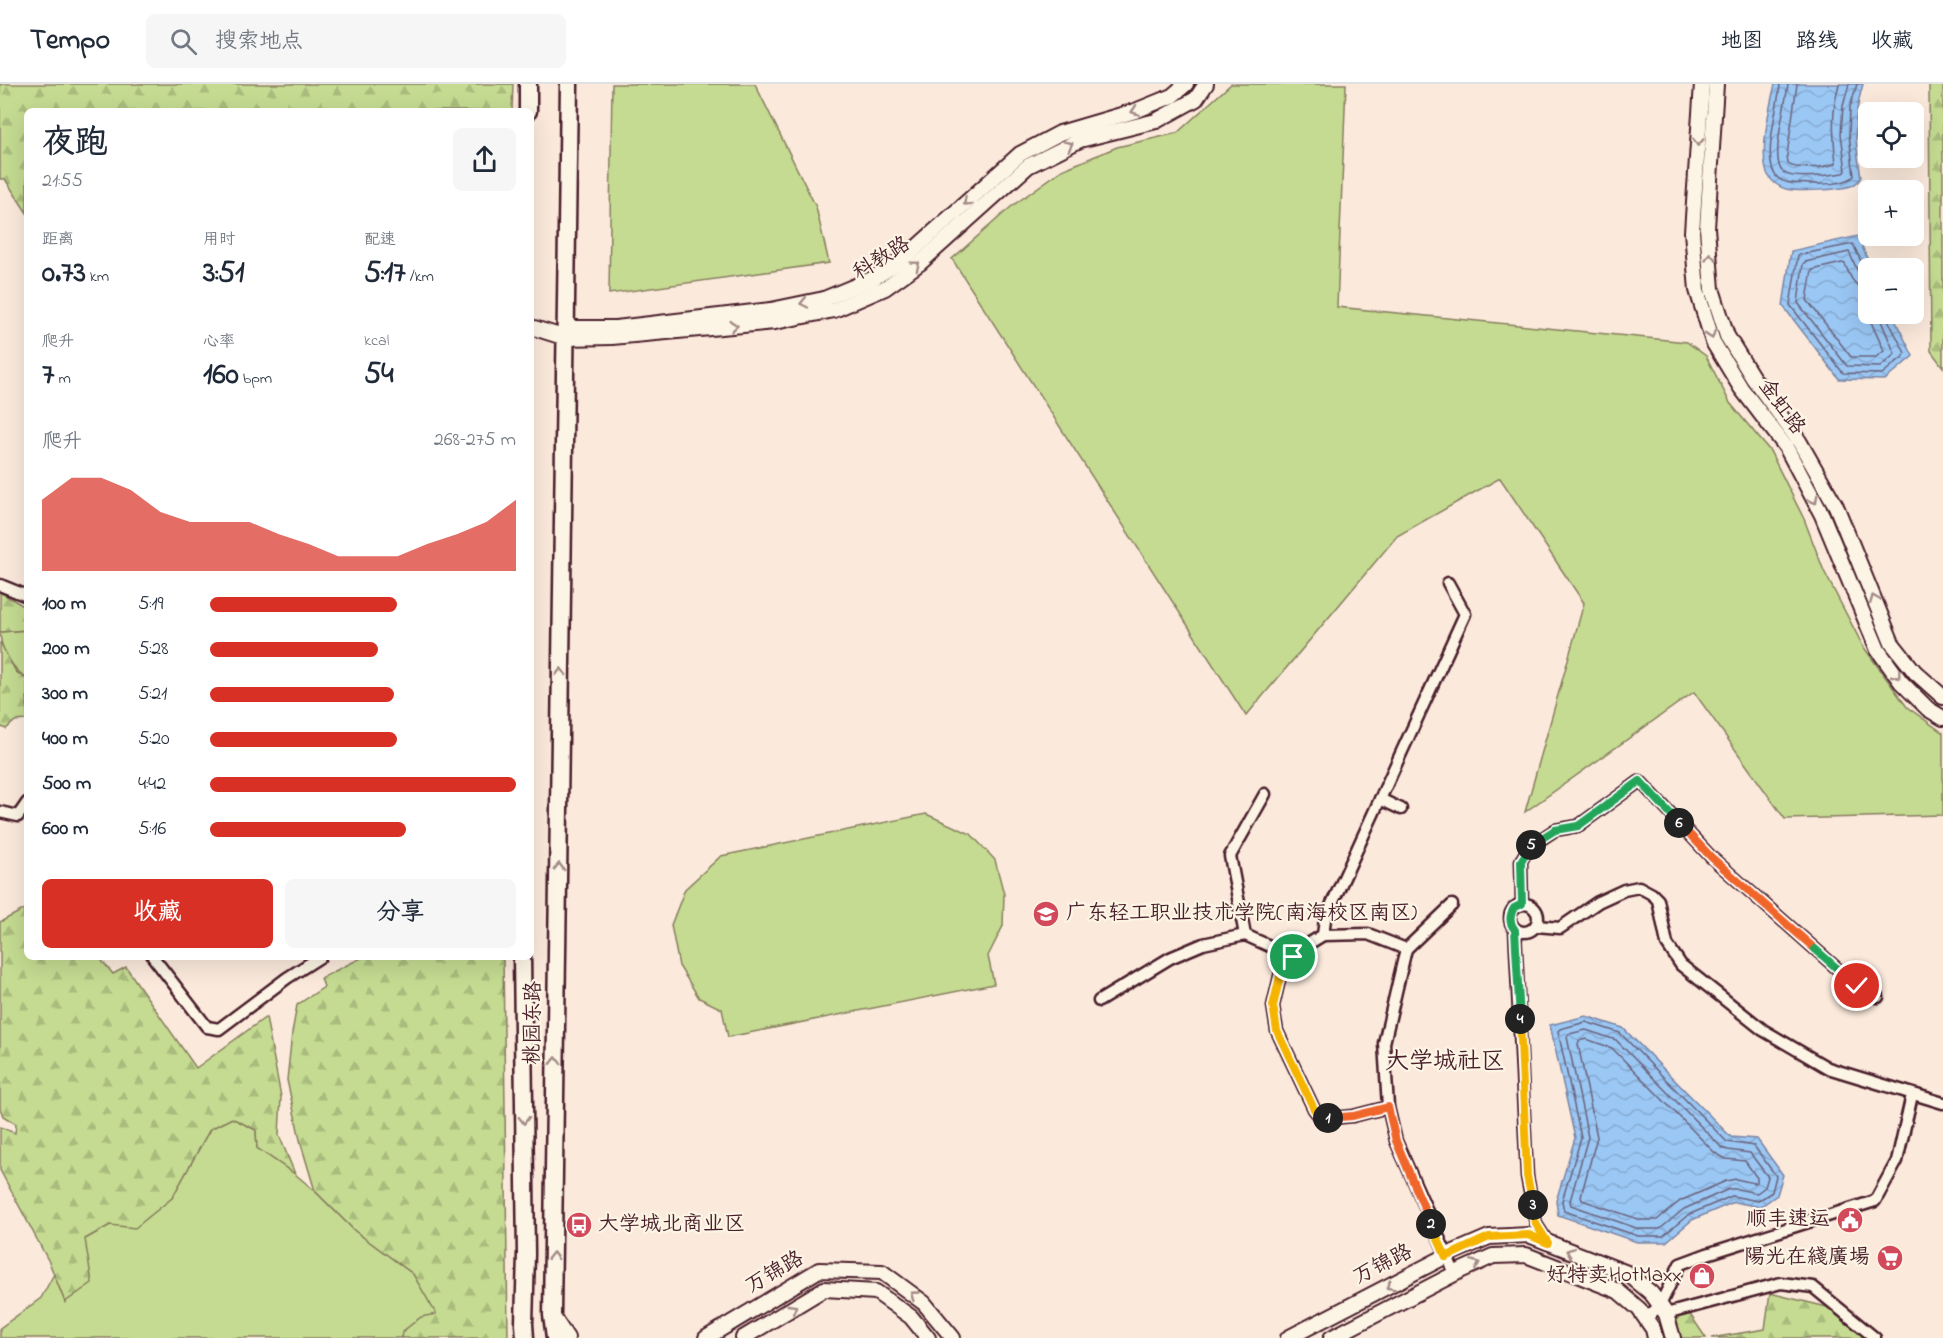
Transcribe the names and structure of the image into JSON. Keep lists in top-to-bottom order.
{
  "streets": {
    "main road": ["桃园东路"],
    "street": ["科教路", "金虹路", "万锦路"]
  },
  "crossings": [
    ["科教路", "桃园东路"]
  ],
  "districts": ["大学城社区"],
  "places": {
    "school or university": ["广东轻工职业技术学院(南海校区南区)"],
    "public building": ["顺丰速运"],
    "bus stop": ["大学城北商业区"],
    "supermarket": ["陽光在綫廣場"],
    "shop": ["好特卖HotMaxx"]
  },
  "page": {
    "header": "Tempo",
    "search": "搜索地点",
    "nav": ["地图", "路线", "收藏"],
    "map_buttons": ["+", "−"],
    "heading": ["夜跑", "21:55"],
    "stats": [
      ["距离", "0.73 km"],
      ["用时", "3:51"],
      ["配速", "5:17 /km"],
      ["爬升", "7 m"],
      ["心率", "160 bpm"],
      ["kcal", "54"]
    ],
    "chart": ["爬升", "268–275 m"],
    "list": [
      {
        "name": "100 m",
        "note": "5:19"
      },
      {
        "name": "200 m",
        "note": "5:28"
      },
      {
        "name": "300 m",
        "note": "5:21"
      },
      {
        "name": "400 m",
        "note": "5:20"
      },
      {
        "name": "500 m",
        "note": "4:42"
      },
      {
        "name": "600 m",
        "note": "5:16"
      }
    ],
    "pins": [
      "6",
      "5",
      "4",
      "1",
      "3",
      "2"
    ],
    "buttons": ["收藏", "分享"]
  }
}
